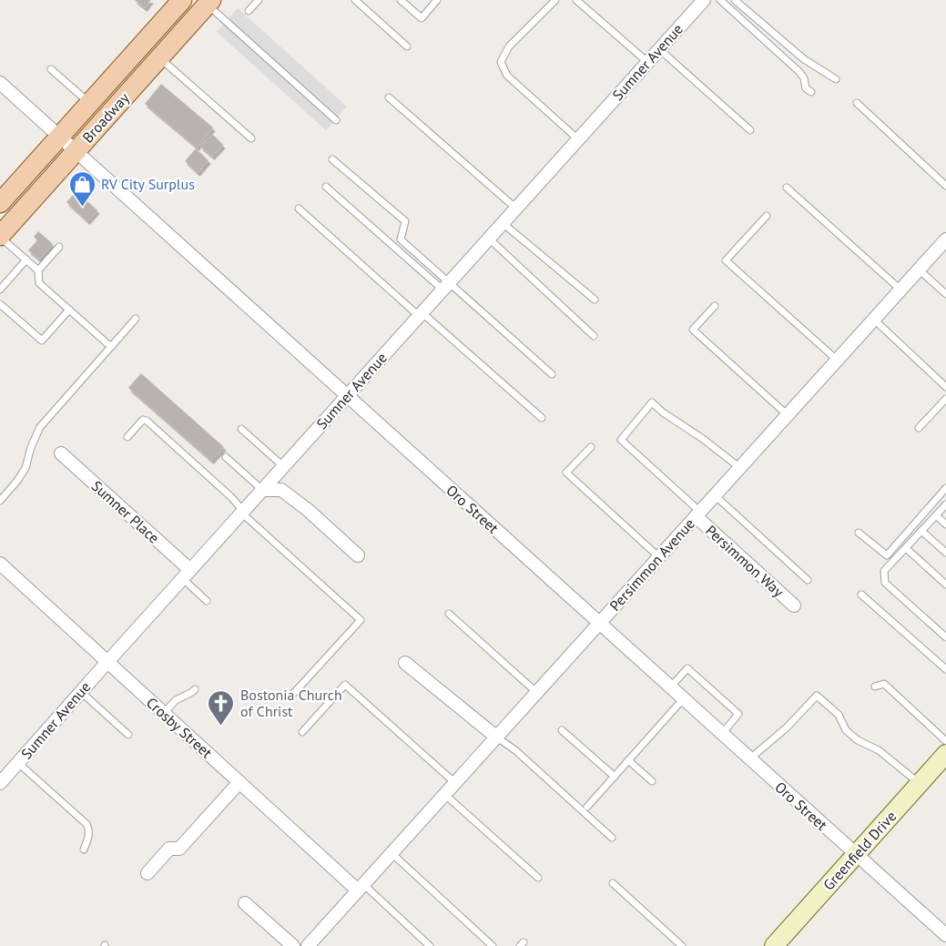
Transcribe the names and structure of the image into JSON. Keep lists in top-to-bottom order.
{
  "streets": {
    "main road": ["Broadway", "Greenfield Drive"],
    "street": [
      "Sumner Avenue",
      "Oro Street",
      "Sumner Place",
      "Persimmon Way",
      "Persimmon Avenue",
      "Crosby Street"
    ]
  },
  "crossings": [
    ["Sumner Avenue", "Oro Street"],
    ["Sumner Avenue", "Sumner Place"],
    ["Sumner Avenue", "Crosby Street"],
    ["Broadway", "Oro Street"],
    ["Oro Street", "Persimmon Avenue"],
    ["Oro Street", "Greenfield Drive"],
    ["Persimmon Way", "Persimmon Avenue"],
    ["Persimmon Avenue", "Crosby Street"]
  ],
  "places": {
    "shop": ["RV City Surplus"],
    "church": ["Bostonia Church of Christ"]
  }
}
